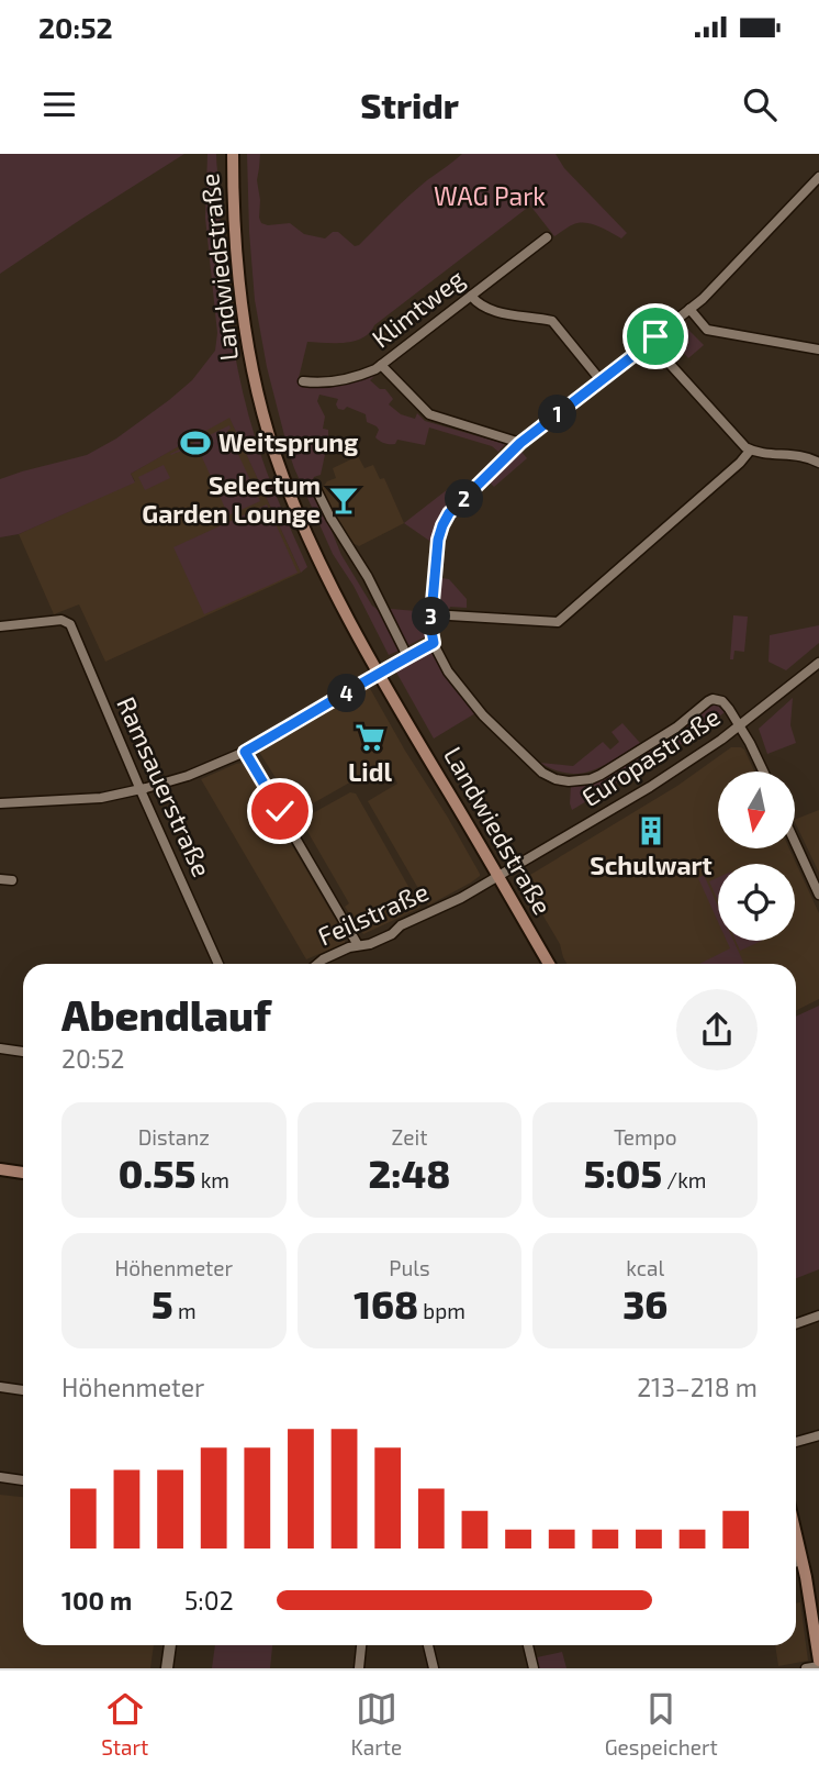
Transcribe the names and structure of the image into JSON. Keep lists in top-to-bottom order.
{
  "streets": {
    "main road": ["Landwiedstraße"],
    "street": [
      "Klimtweg",
      "Europastraße",
      "Ramsauerstraße",
      "Feilstraße"
    ]
  },
  "crossings": [
    ["Landwiedstraße", "Europastraße"],
    ["Landwiedstraße", "Feilstraße"],
    ["Europastraße", "Feilstraße"]
  ],
  "parks": ["WAG Park"],
  "places": {
    "sports": ["Weitsprung"],
    "bar": ["Selectum Garden Lounge"],
    "supermarket": ["Lidl"],
    "building": ["Schulwart"]
  },
  "north": "bottom",
  "page": {
    "status": "20:52",
    "header": "Stridr",
    "pins": [
      "1",
      "2",
      "3",
      "4"
    ],
    "heading": ["Abendlauf", "20:52"],
    "stats": [
      ["Distanz", "0.55 km"],
      ["Zeit", "2:48"],
      ["Tempo", "5:05 /km"],
      ["Höhenmeter", "5 m"],
      ["Puls", "168 bpm"],
      ["kcal", "36"]
    ],
    "chart": ["Höhenmeter", "213–218 m"],
    "list": [
      {
        "name": "100 m",
        "note": "5:02"
      }
    ],
    "tabs": ["Start", "Karte", "Gespeichert"]
  }
}
